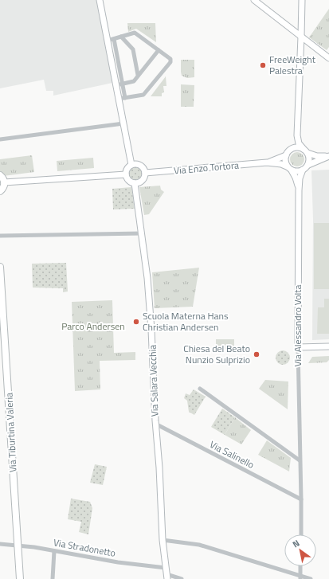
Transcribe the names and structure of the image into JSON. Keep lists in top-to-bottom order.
{
  "streets": {
    "main road": ["Via Tiburtina Valeria"],
    "street": [
      "Via Enzo Tortora",
      "Via Alessandro Volta",
      "Via Salara Vecchia",
      "Via Salinello",
      "Via Stradonetto"
    ]
  },
  "crossings": [
    ["Via Enzo Tortora", "Via Alessandro Volta"],
    ["Via Enzo Tortora", "Via Salara Vecchia"],
    ["Via Alessandro Volta", "Via Salinello"],
    ["Via Salara Vecchia", "Via Salinello"],
    ["Via Salara Vecchia", "Via Stradonetto"],
    ["Via Tiburtina Valeria", "Via Stradonetto"]
  ],
  "parks": ["Parco Andersen"],
  "places": ["FreeWeight Palestra", "Scuola Materna Hans Christian Andersen", "Chiesa del Beato Nunzio Sulprizio"],
  "north": "top left"
}
